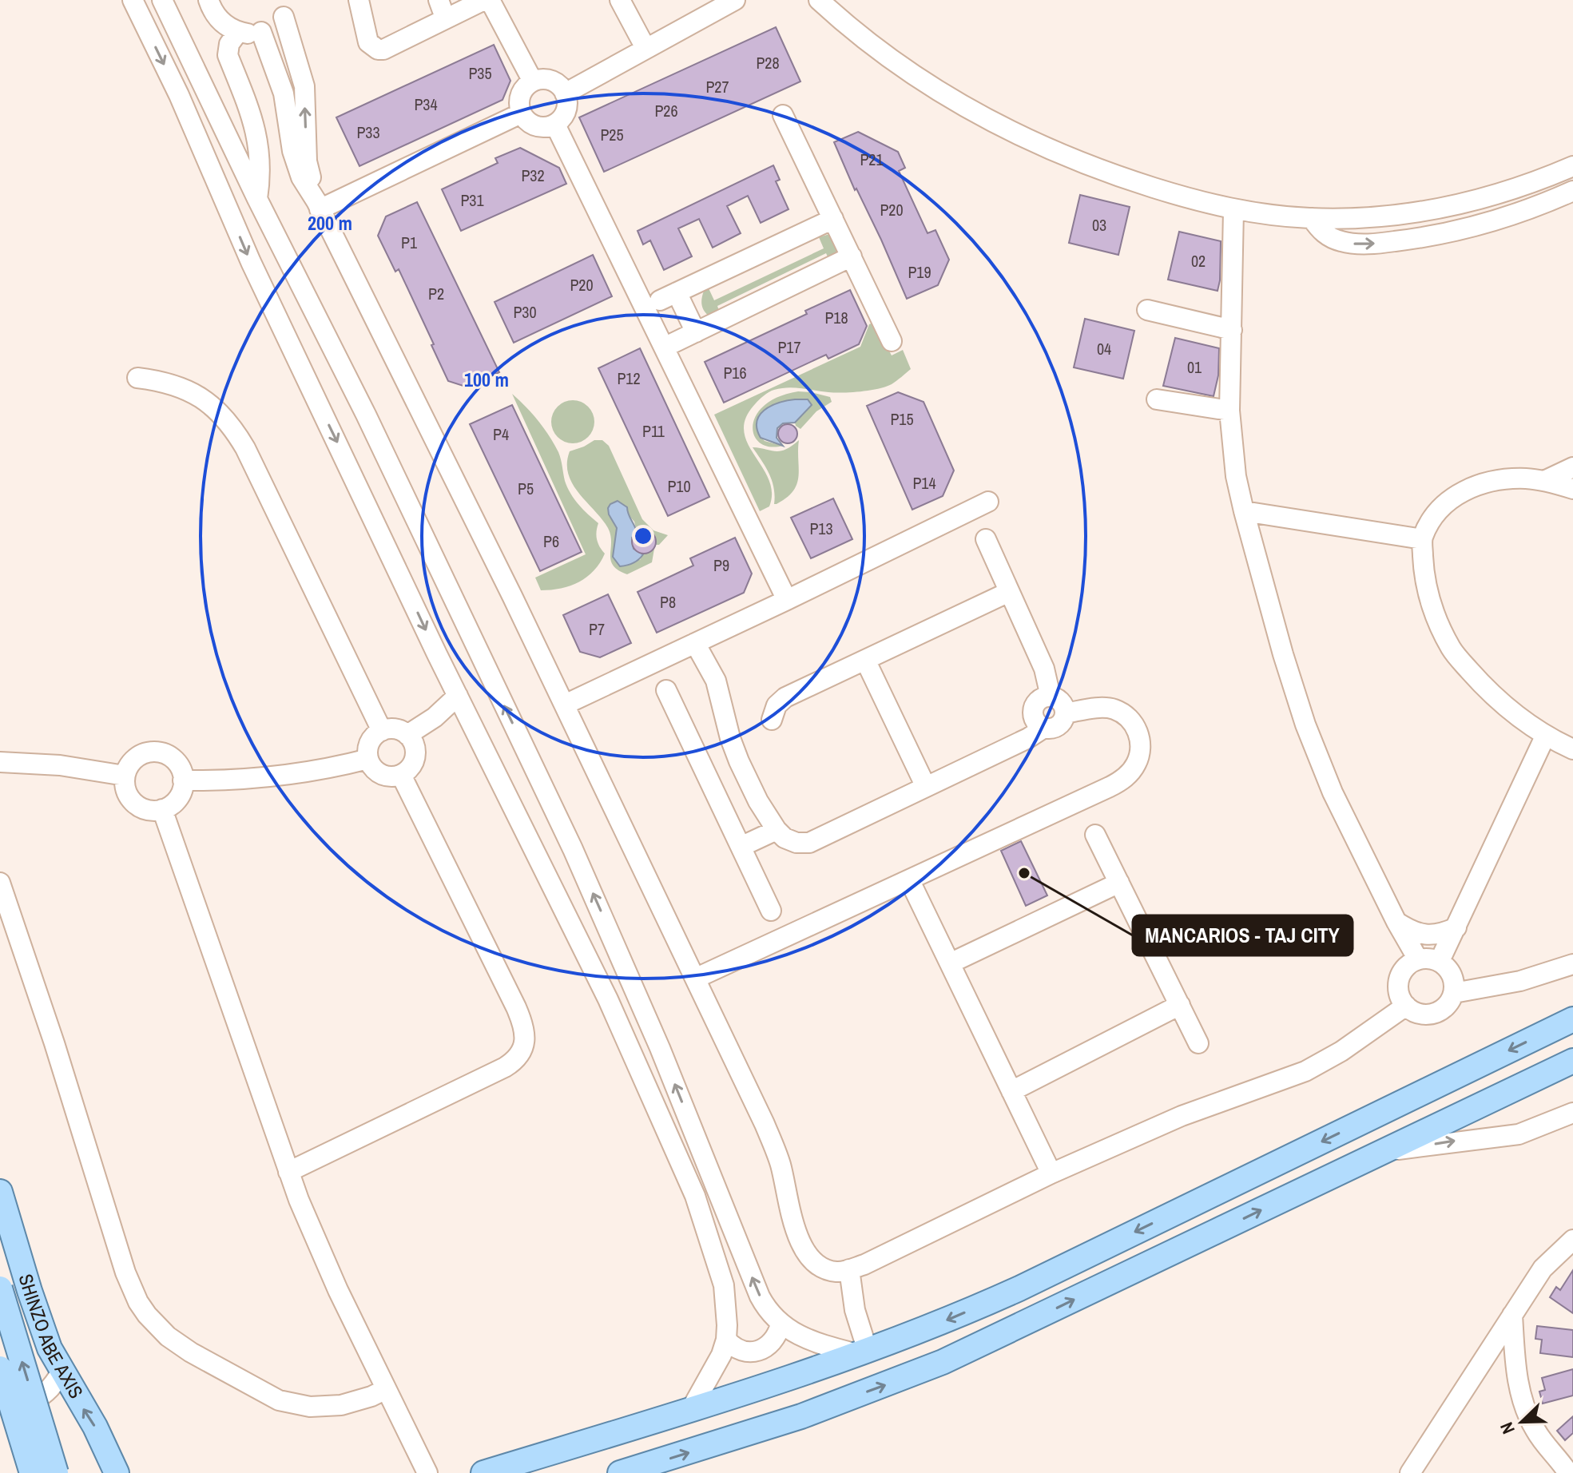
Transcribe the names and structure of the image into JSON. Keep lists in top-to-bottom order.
{
  "streets": {
    "main road": ["SHINZO ABE AXIS"]
  },
  "places": ["MANCARIOS - TAJ CITY"],
  "house_numbers": [
    "P28",
    "P35",
    "P27",
    "P34",
    "P26",
    "P33",
    "P25",
    "P21",
    "P32",
    "P31",
    "P20",
    "03",
    "P1",
    "02",
    "P19",
    "P20",
    "P2",
    "P30",
    "P18",
    "P17",
    "04",
    "01",
    "P16",
    "P12",
    "P15",
    "P11",
    "P4",
    "P14",
    "P10",
    "P5",
    "P13",
    "P6",
    "P9",
    "P8",
    "P7"
  ],
  "north": "bottom left",
  "rings": ["200 m", "100 m"]
}
